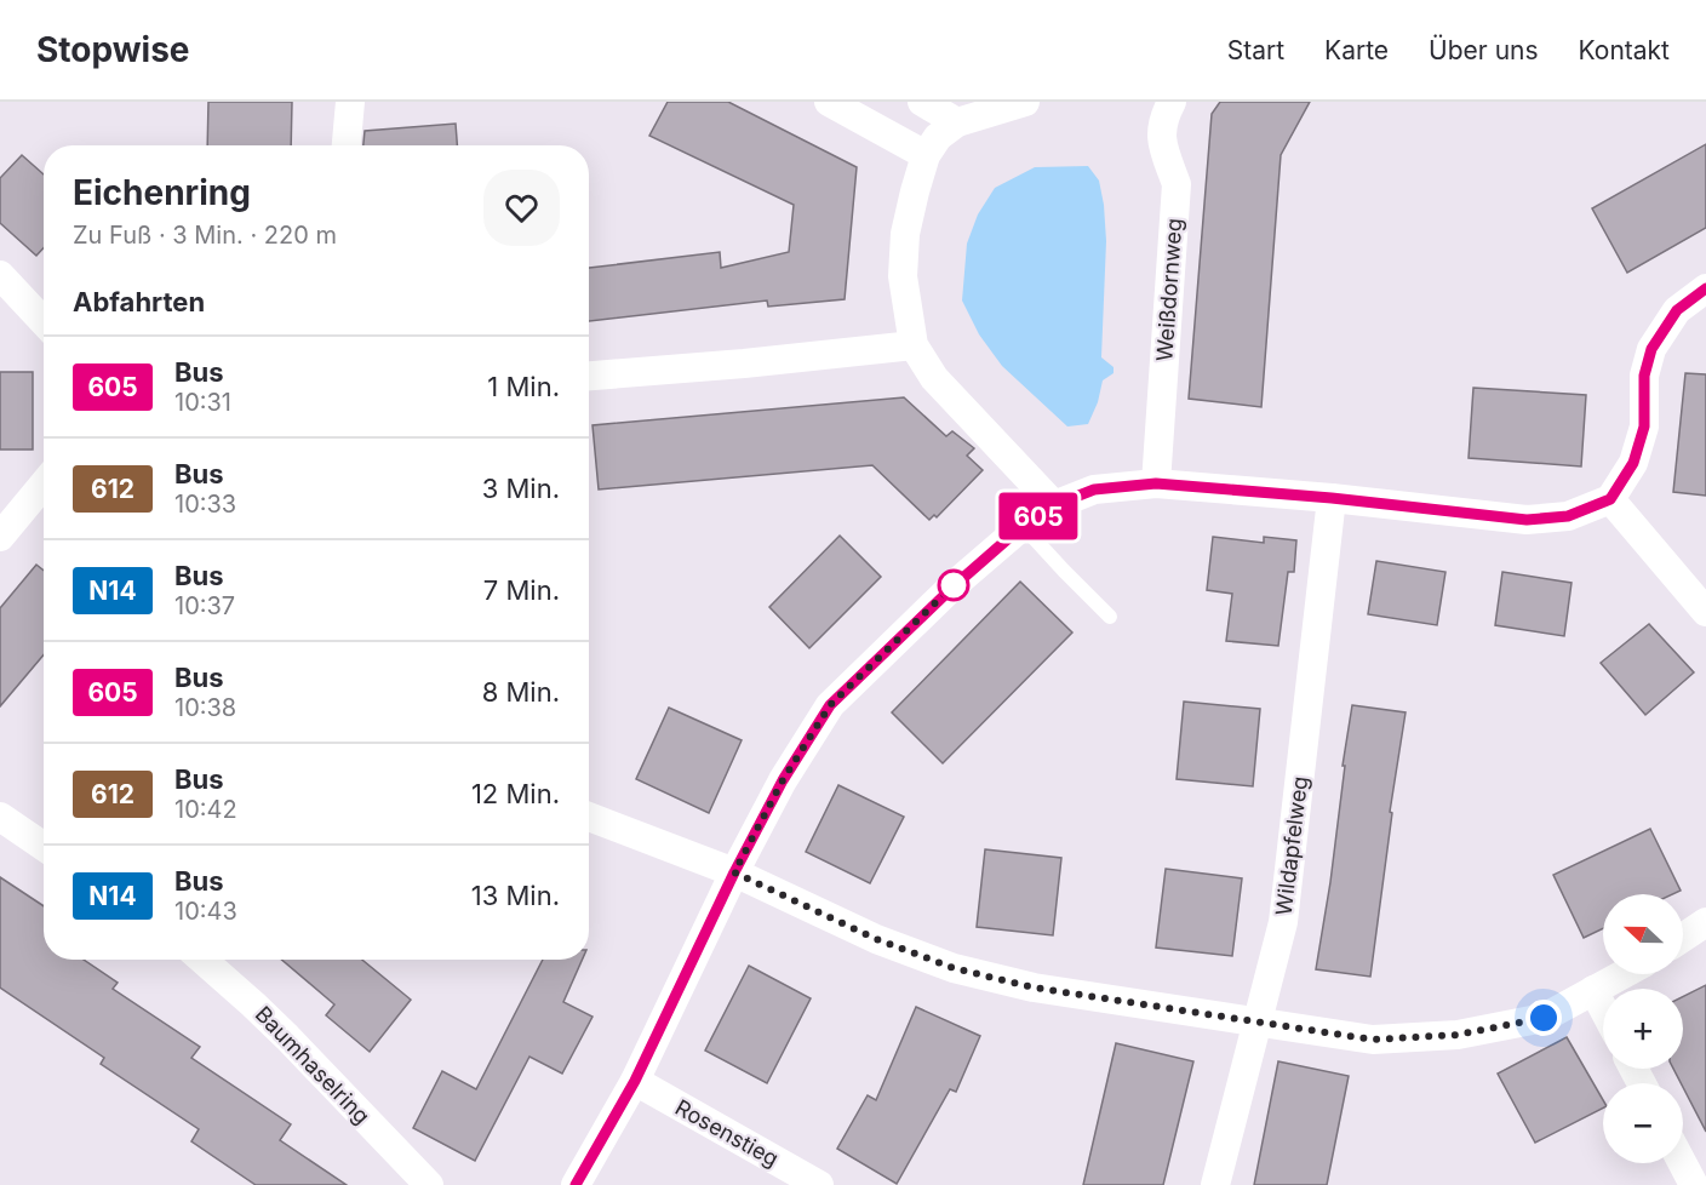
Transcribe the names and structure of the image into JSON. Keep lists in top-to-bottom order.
{
  "streets": {
    "street": [
      "Weißdornweg",
      "Wildapfelweg",
      "Baumhaselring",
      "Rosenstieg"
    ]
  },
  "lines": ["bus line 605"],
  "north": "left",
  "page": {
    "header": "Stopwise",
    "nav": [
      "Start",
      "Karte",
      "Über uns",
      "Kontakt"
    ],
    "on_map": "605",
    "heading": [
      ["Eichenring", "Zu Fuß · 3 Min. · 220 m"],
      "Abfahrten"
    ],
    "list": [
      {
        "mark": "605",
        "name": "Bus",
        "note": "10:31",
        "value": "1 Min."
      },
      {
        "mark": "612",
        "name": "Bus",
        "note": "10:33",
        "value": "3 Min."
      },
      {
        "mark": "N14",
        "name": "Bus",
        "note": "10:37",
        "value": "7 Min."
      },
      {
        "mark": "605",
        "name": "Bus",
        "note": "10:38",
        "value": "8 Min."
      },
      {
        "mark": "612",
        "name": "Bus",
        "note": "10:42",
        "value": "12 Min."
      },
      {
        "mark": "N14",
        "name": "Bus",
        "note": "10:43",
        "value": "13 Min."
      }
    ],
    "map_buttons": ["+", "−"]
  }
}
